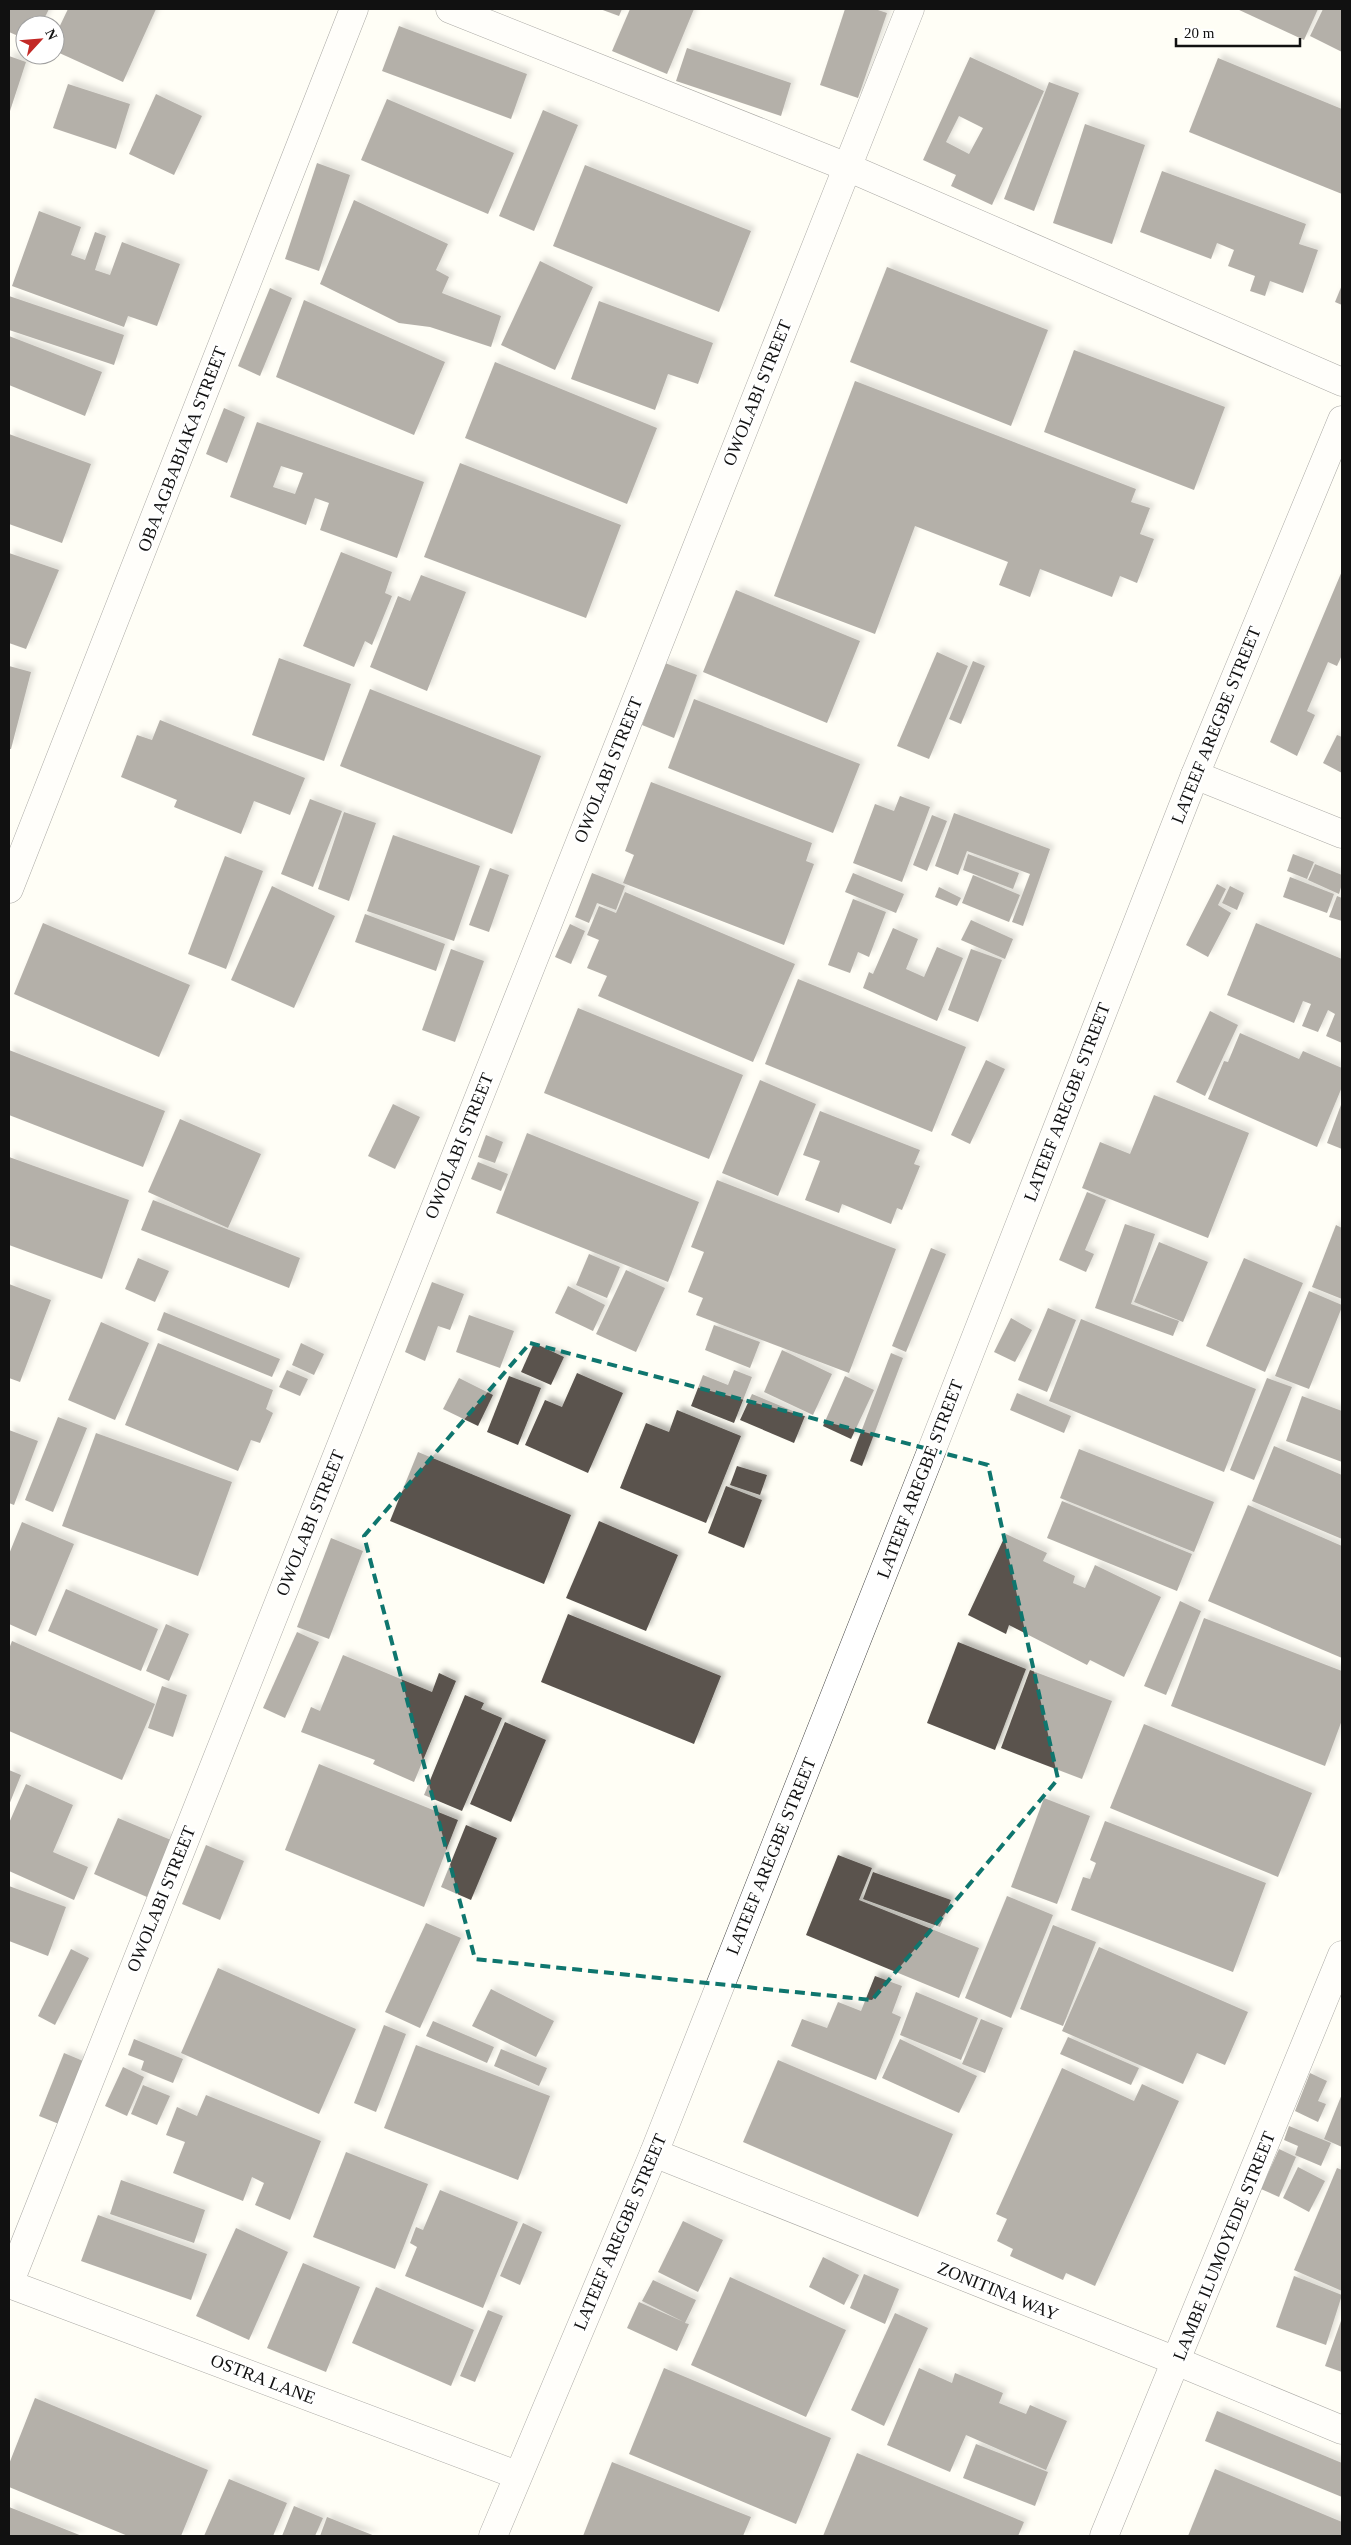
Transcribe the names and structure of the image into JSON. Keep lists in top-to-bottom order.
{
  "streets": {
    "street": [
      "OWOLABI STREET",
      "OBA AGBABIAKA STREET",
      "LATEEF AREGBE STREET",
      "LAMBE ILUMOYEDE STREET",
      "ZONITINA WAY",
      "OSTRA LANE"
    ]
  },
  "crossings": [
    ["OWOLABI STREET", "OSTRA LANE"],
    ["LATEEF AREGBE STREET", "ZONITINA WAY"],
    ["LATEEF AREGBE STREET", "OSTRA LANE"],
    ["LAMBE ILUMOYEDE STREET", "ZONITINA WAY"]
  ],
  "scale_bar": "20 m",
  "north": "top right"
}
